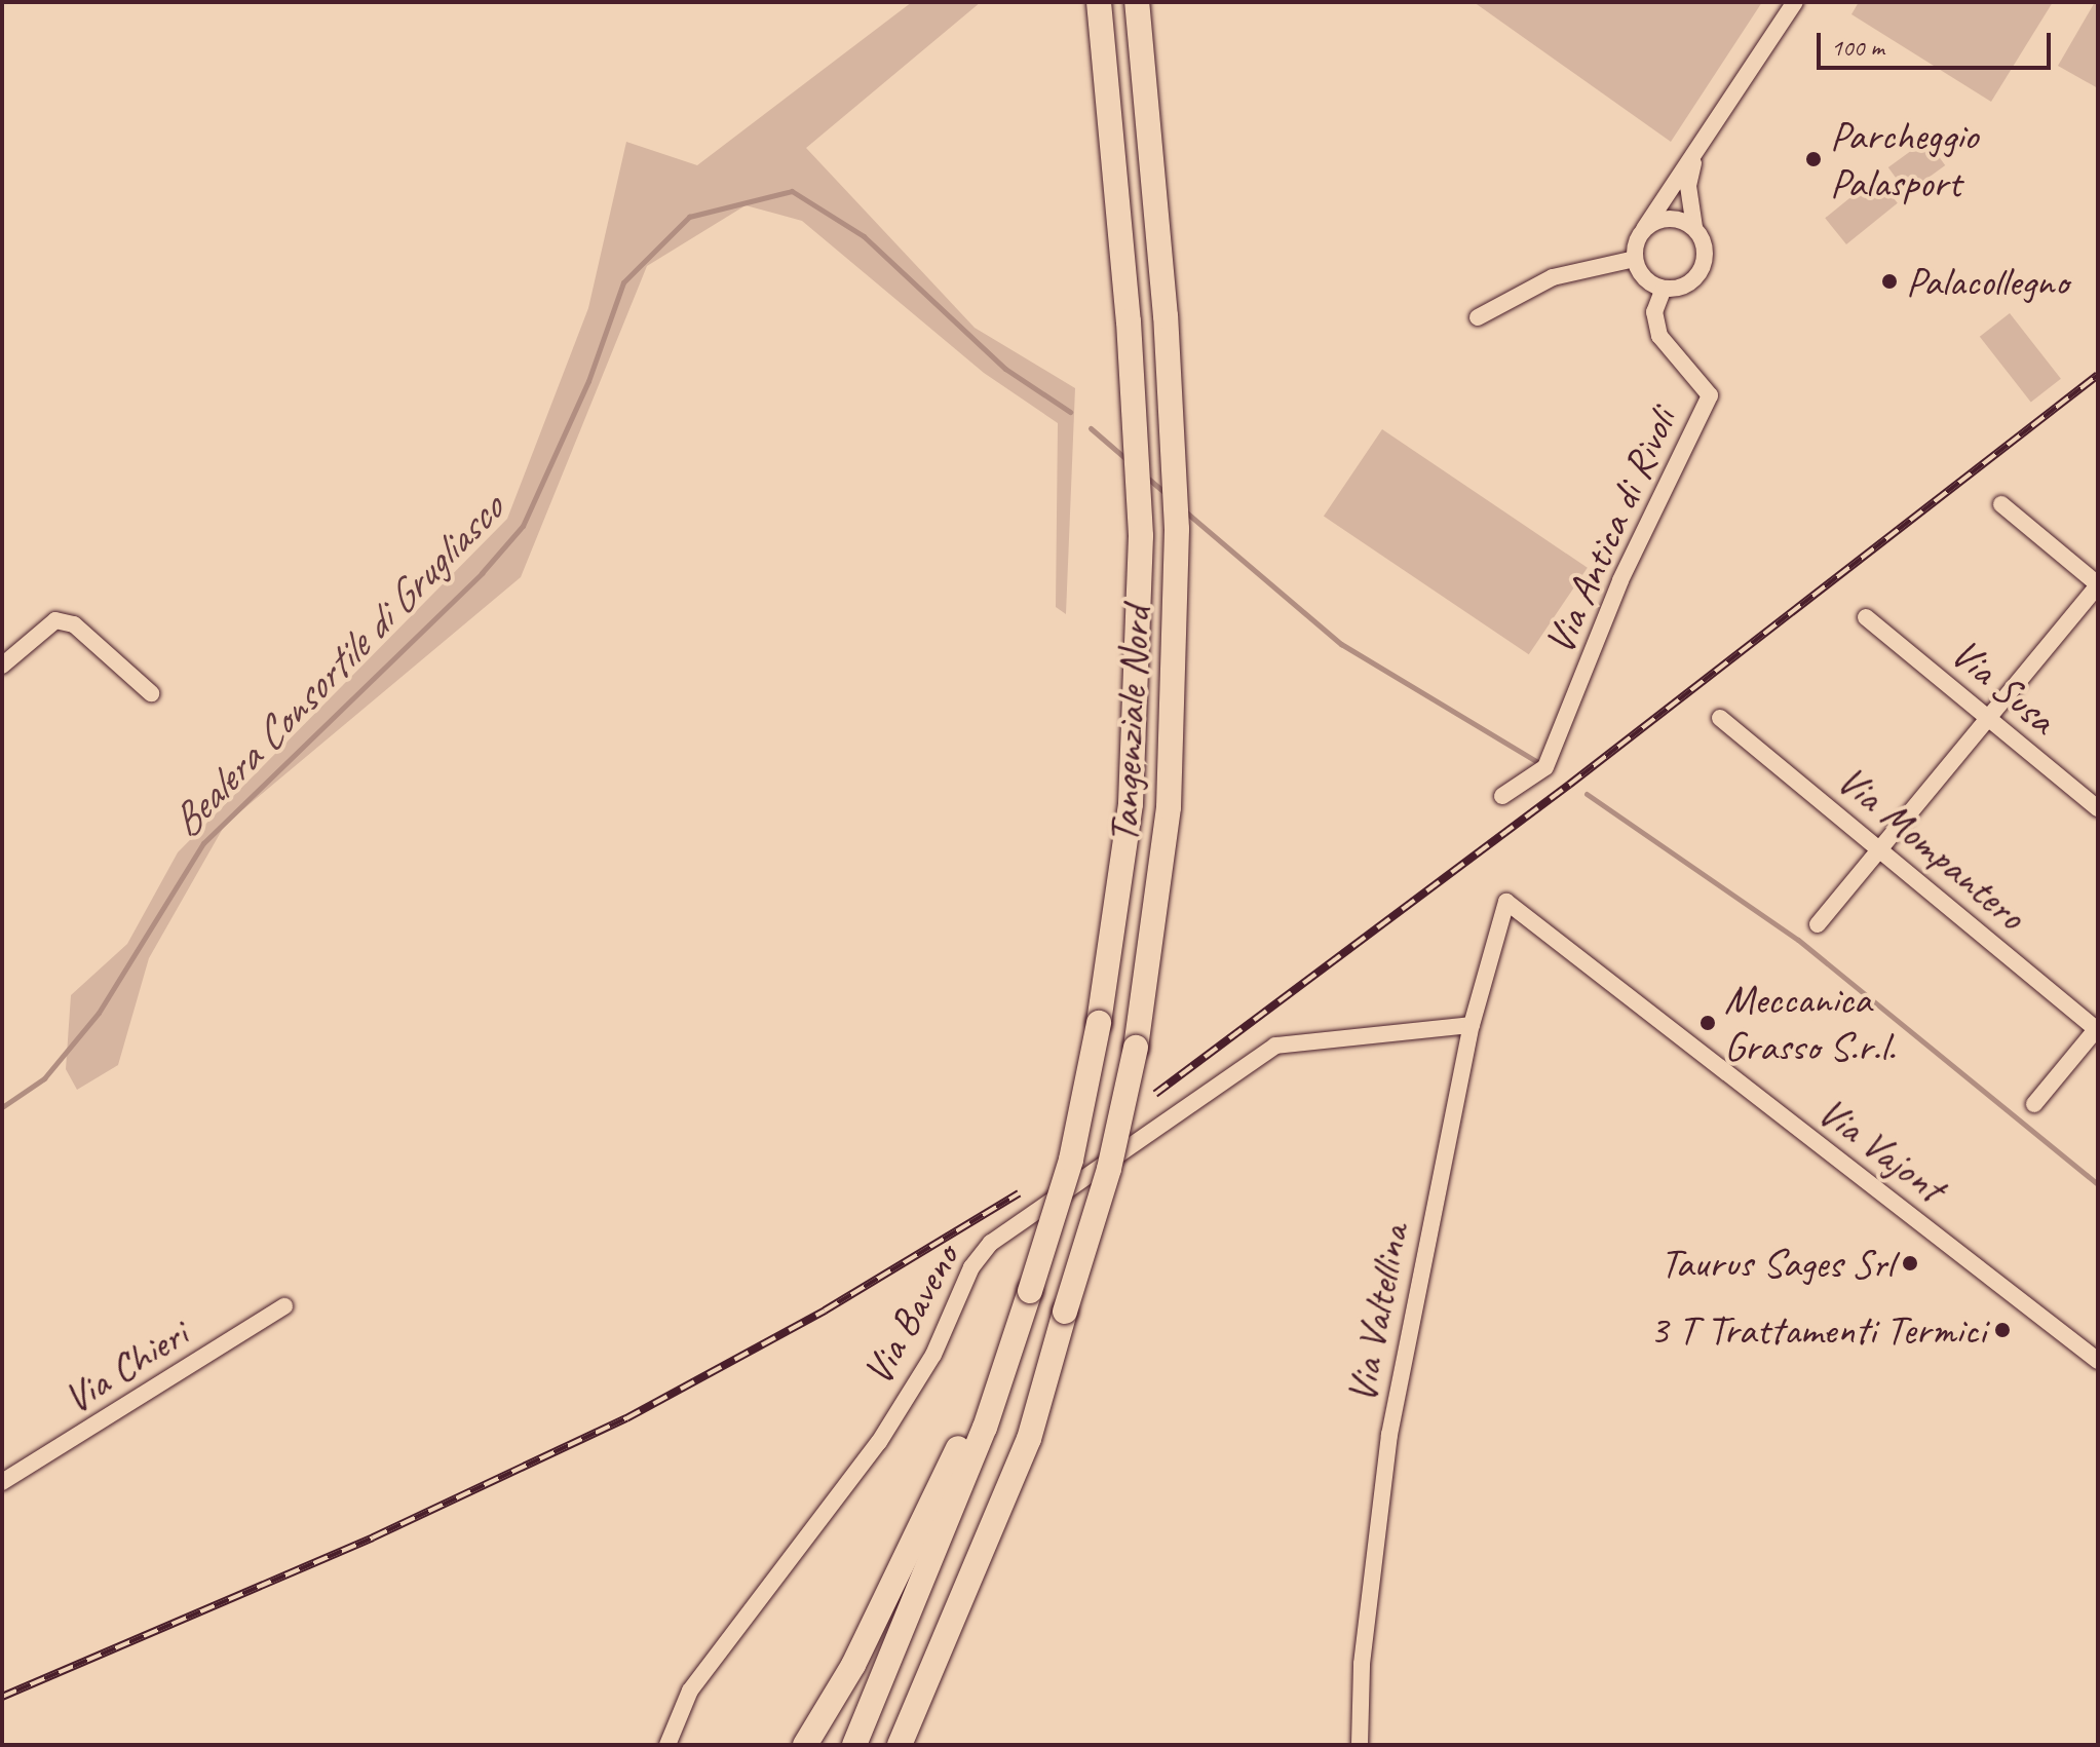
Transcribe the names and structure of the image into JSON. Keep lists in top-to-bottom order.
{
  "streets": {
    "highway": ["Tangenziale Nord"],
    "street": [
      "Via Antica di Rivoli",
      "Via Susa",
      "Via Mompantero",
      "Via Vajont",
      "Via Valtellina",
      "Via Baveno",
      "Via Chieri"
    ]
  },
  "crossings": [
    ["Via Vajont", "Via Valtellina"],
    ["Via Valtellina", "Via Baveno"]
  ],
  "water": ["Bealera Consortile di Grugliasco"],
  "places": [
    "Parcheggio Palasport",
    "Palacollegno",
    "Meccanica Grasso S.r.l.",
    "Taurus Sages Srl",
    "3 T Trattamenti Termici"
  ],
  "scale_bar": "100 m"
}
